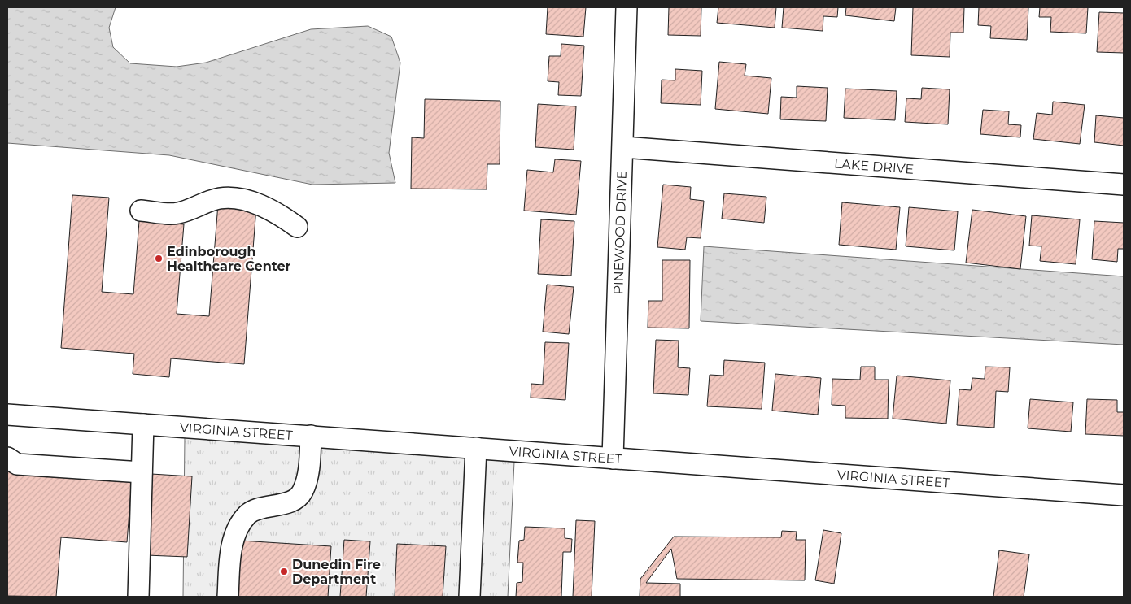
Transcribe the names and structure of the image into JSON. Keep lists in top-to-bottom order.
{
  "streets": {
    "street": ["LAKE DRIVE", "PINEWOOD DRIVE", "VIRGINIA STREET"]
  },
  "crossings": [
    ["LAKE DRIVE", "PINEWOOD DRIVE"],
    ["PINEWOOD DRIVE", "VIRGINIA STREET"]
  ],
  "places": ["Edinborough Healthcare Center", "Dunedin Fire Department"]
}
